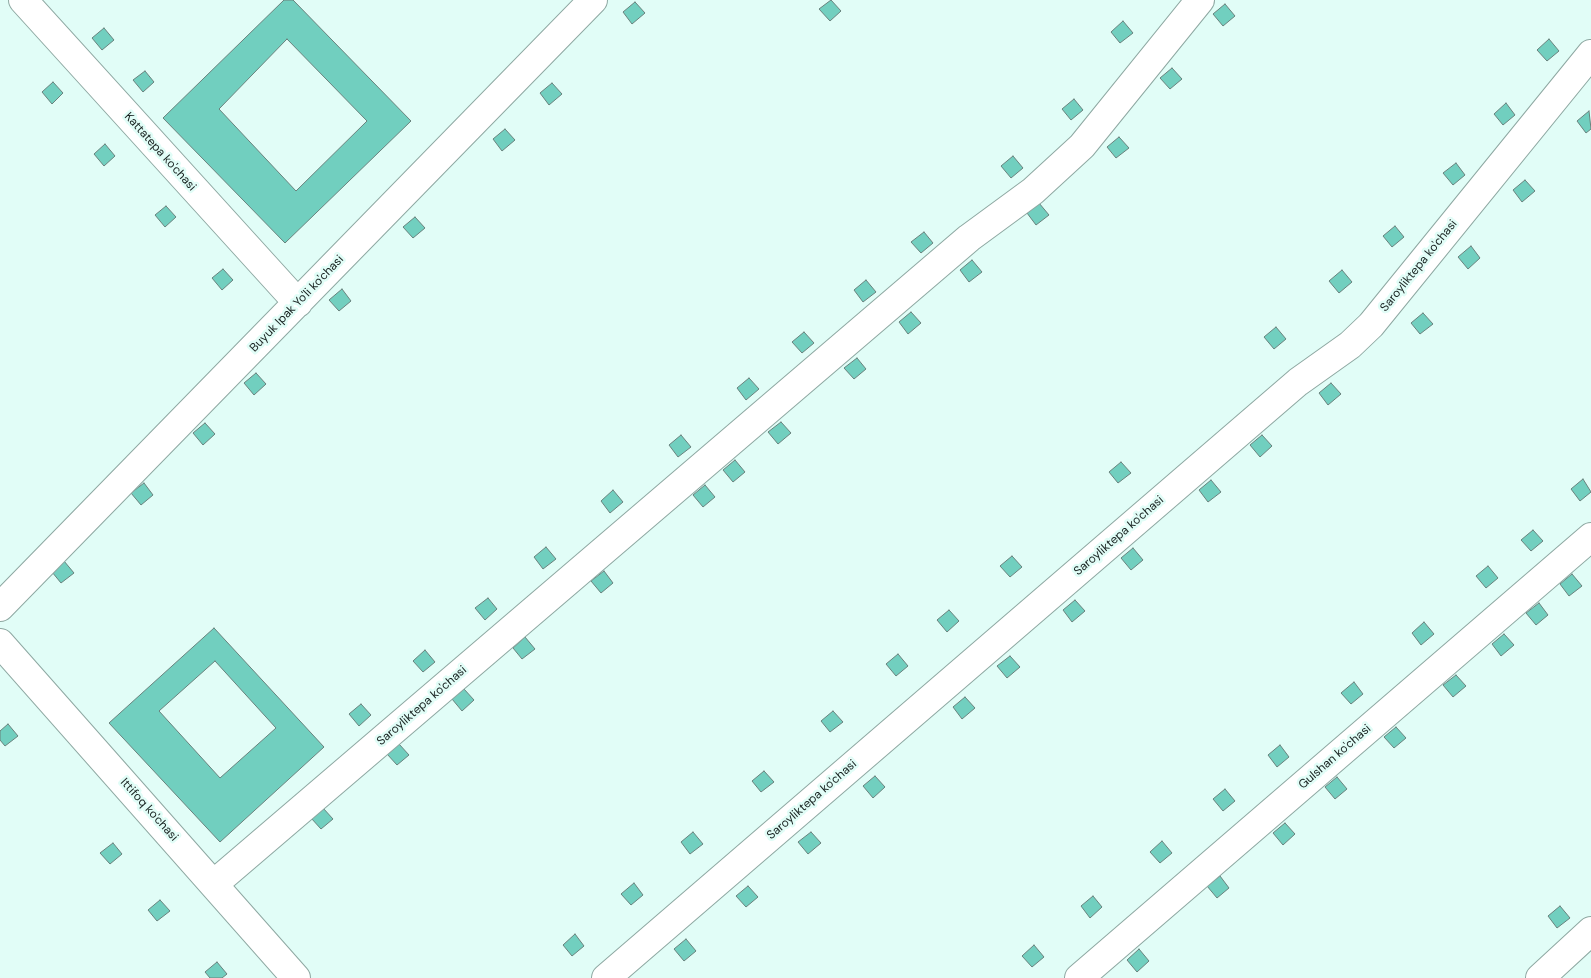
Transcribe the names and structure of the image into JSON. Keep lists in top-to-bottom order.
{
  "streets": {
    "street": [
      "Kattatepa ko'chasi",
      "Saroyliktepa ko'chasi",
      "Buyuk Ipak Yo'li ko'chasi",
      "Gulshan ko'chasi",
      "Ittifoq ko'chasi"
    ]
  },
  "crossings": [
    ["Kattatepa ko'chasi", "Buyuk Ipak Yo'li ko'chasi"],
    ["Saroyliktepa ko'chasi", "Ittifoq ko'chasi"]
  ]
}
